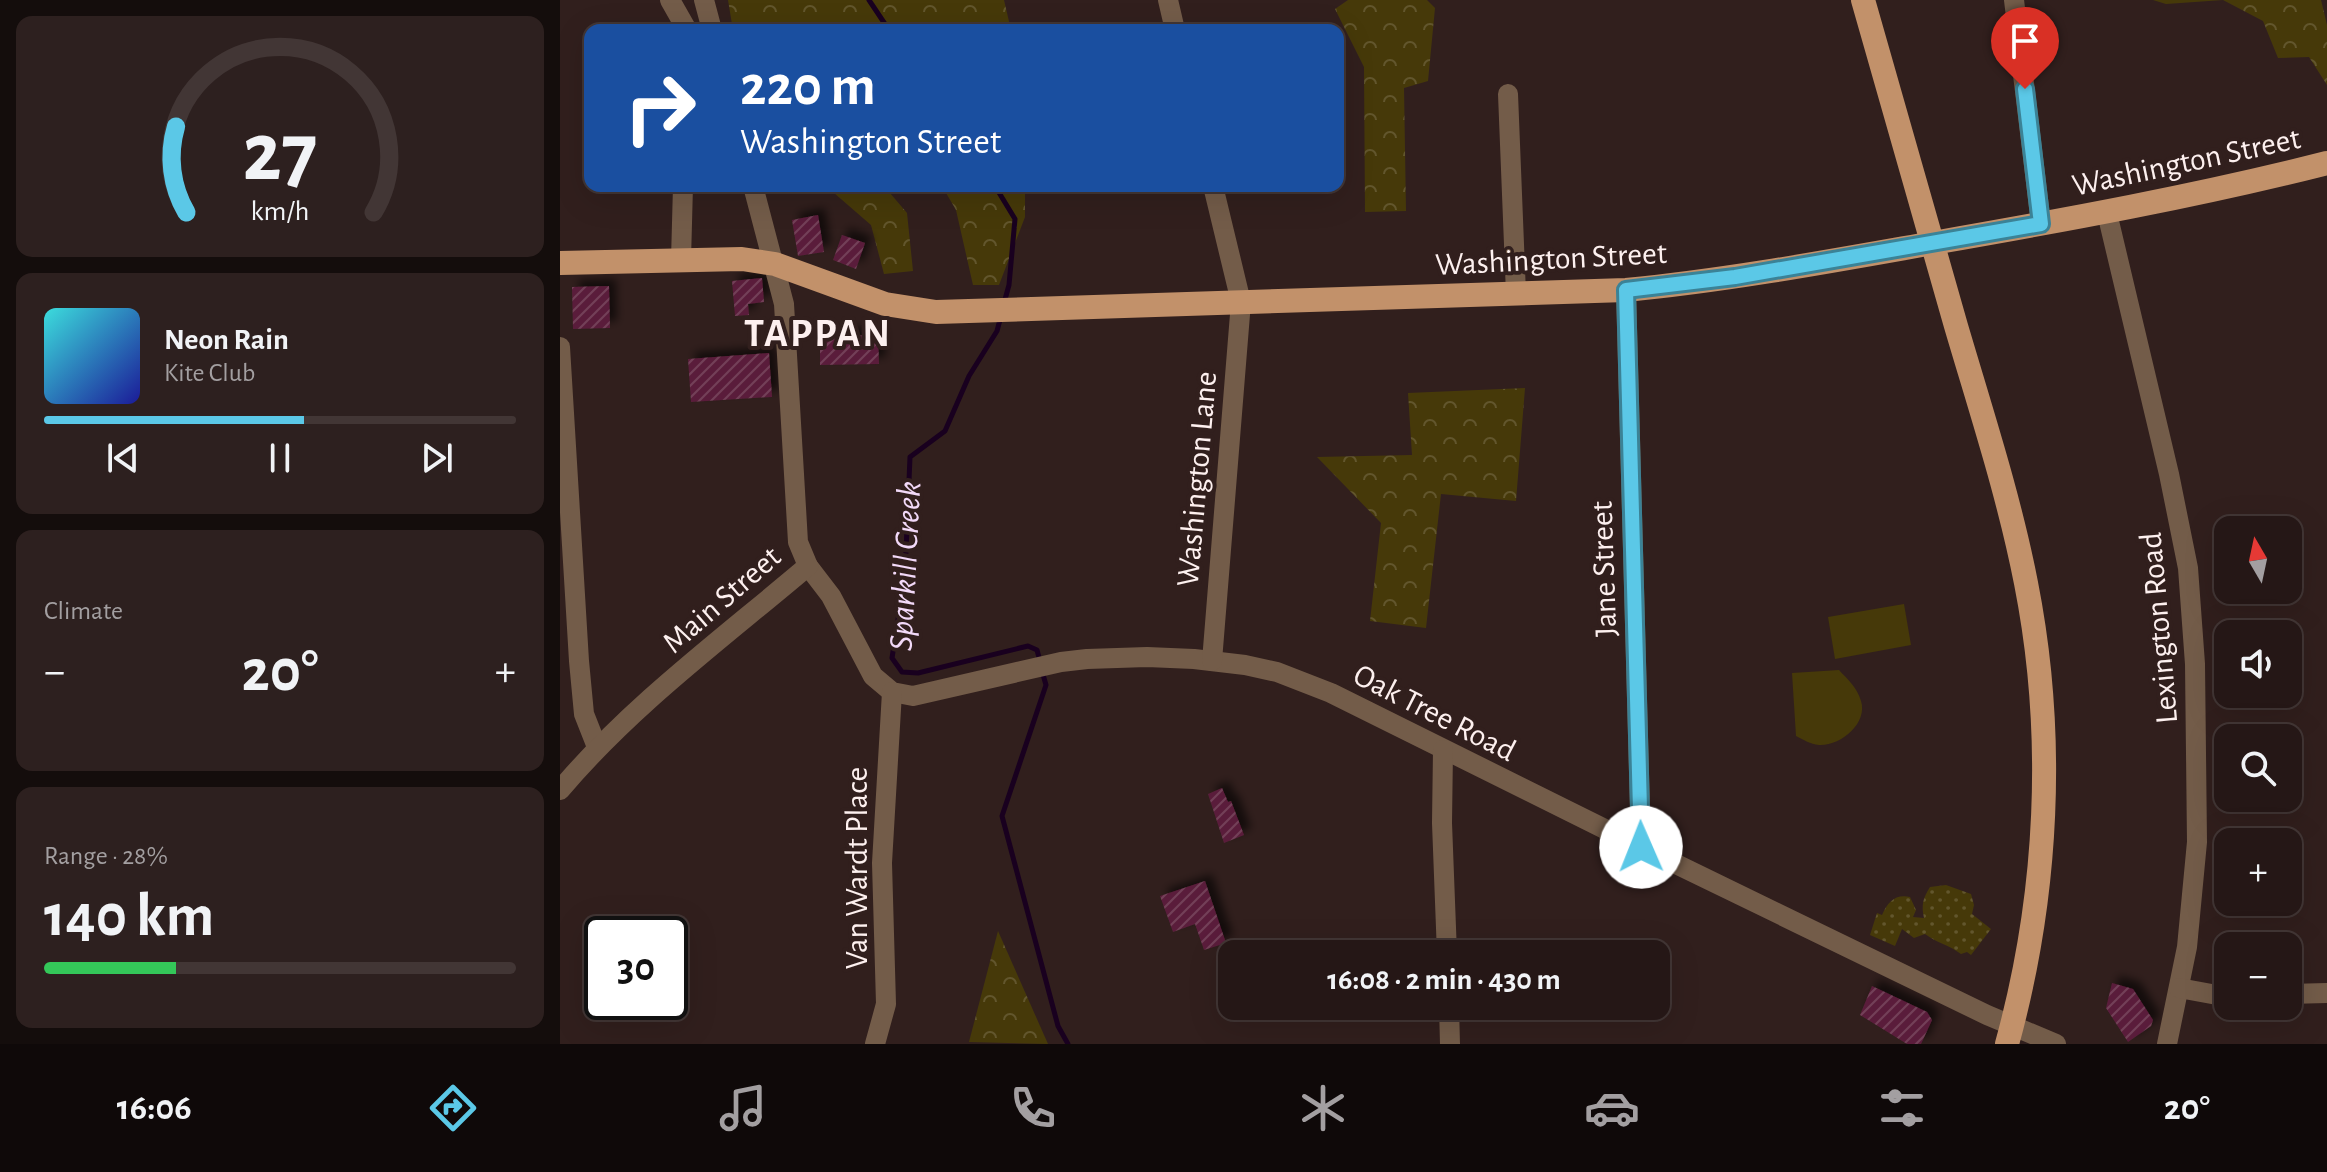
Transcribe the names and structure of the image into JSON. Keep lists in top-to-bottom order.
{
  "streets": {
    "main road": ["Washington Street"],
    "street": [
      "Washington Lane",
      "Jane Street",
      "Main Street",
      "Lexington Road",
      "Oak Tree Road",
      "Van Wardt Place"
    ]
  },
  "crossings": [
    ["Washington Street", "Washington Lane"],
    ["Washington Street", "Jane Street"],
    ["Washington Street", "Main Street"],
    ["Washington Street", "Lexington Road"],
    ["Washington Lane", "Oak Tree Road"],
    ["Jane Street", "Oak Tree Road"],
    ["Oak Tree Road", "Van Wardt Place"]
  ],
  "districts": ["TAPPAN"],
  "water": ["Sparkill Creek"],
  "north": "top",
  "page": {
    "turn": ["220 m", "Washington Street"],
    "song": ["Neon Rain", "Kite Club"],
    "map_buttons": ["+", "−"],
    "tile": [
      "Climate",
      ["Range · 28%", "140 km"]
    ],
    "heat": ["−", "20°", "+"],
    "limit": "30",
    "trip": "16:08 · 2 min · 430 m",
    "tabs": ["16:06", "20°"],
    "gauge": ["27", "km/h"]
  }
}
